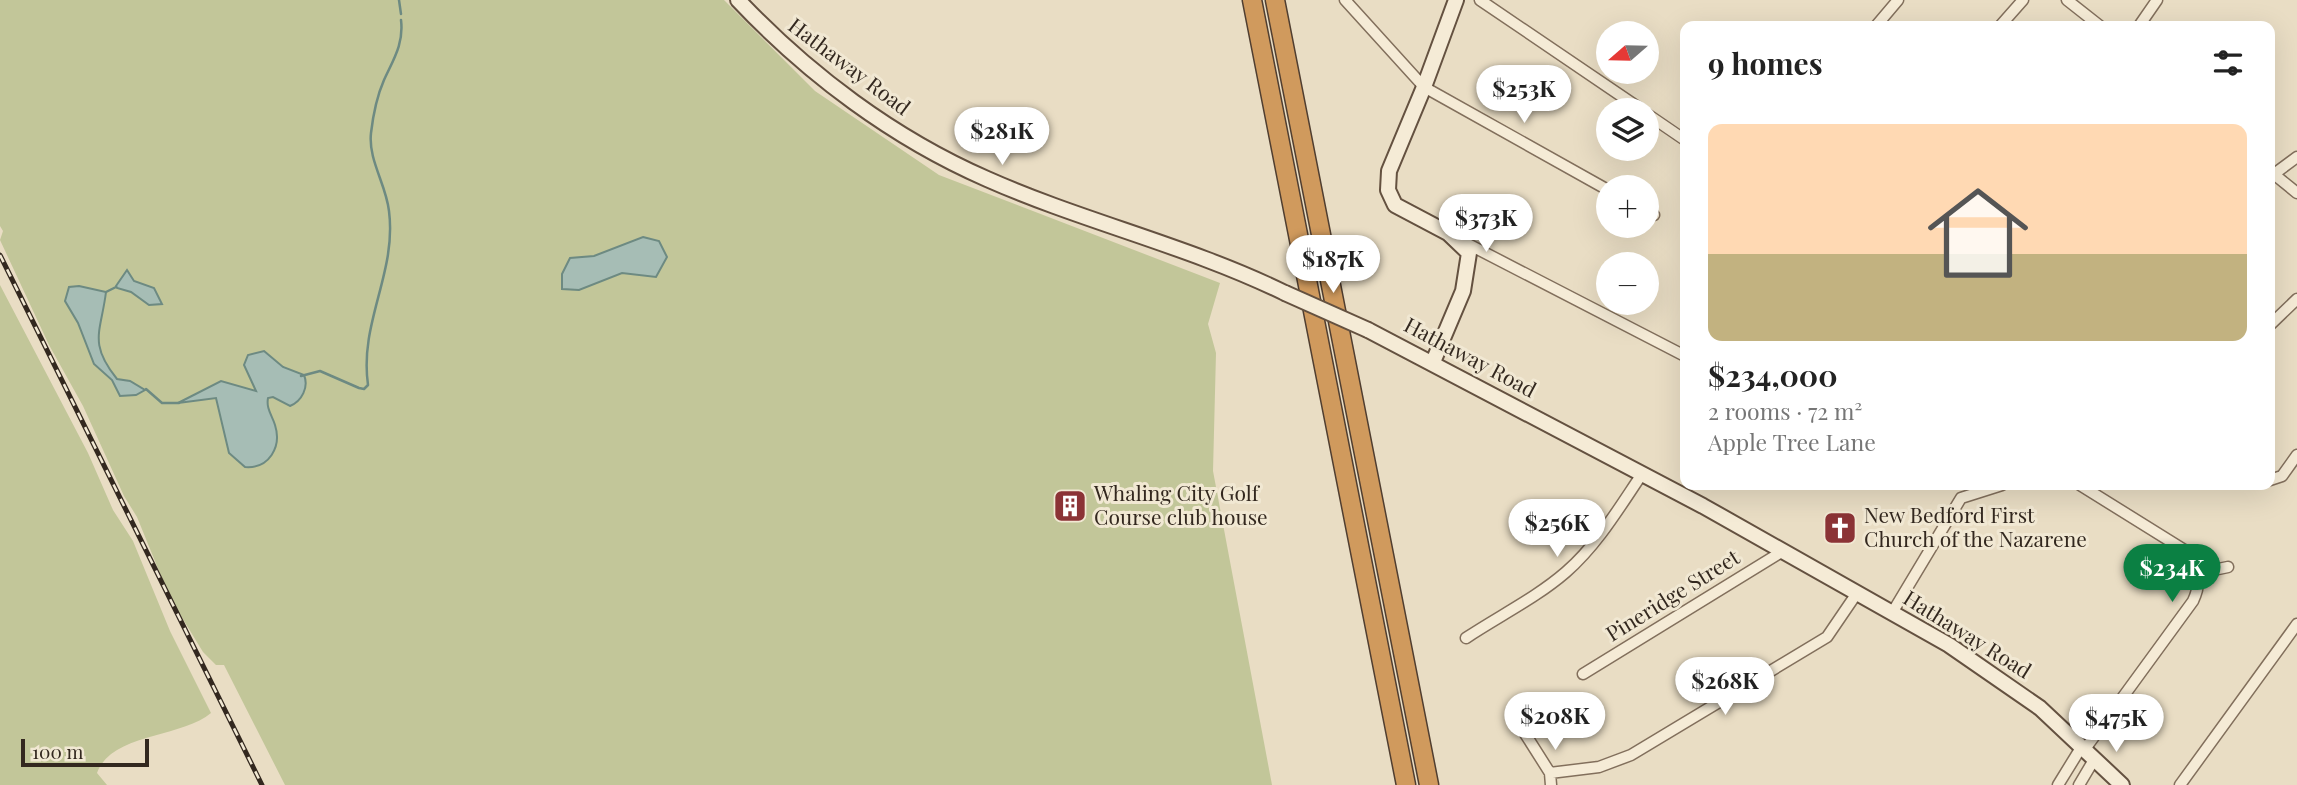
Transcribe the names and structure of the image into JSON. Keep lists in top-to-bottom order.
{
  "streets": {
    "main road": ["Hathaway Road"],
    "street": ["Pineridge Street"]
  },
  "crossings": [
    ["Hathaway Road", "Pineridge Street"]
  ],
  "places": {
    "building": ["Whaling City Golf Course club house"],
    "church": ["New Bedford First Church of the Nazarene"]
  },
  "scale_bar": "100 m",
  "north": "left",
  "page": {
    "map_buttons": ["+", "−"],
    "heading": "9 homes",
    "price": [
      "$253K",
      "$281K",
      "$373K",
      "$187K",
      "$256K",
      "$234K",
      "$268K",
      "$208K",
      "$475K"
    ],
    "list": [
      {
        "name": "$234,000",
        "note": "2 rooms · 72 m² · Apple Tree Lane"
      }
    ],
    "scale": "100 m"
  }
}
